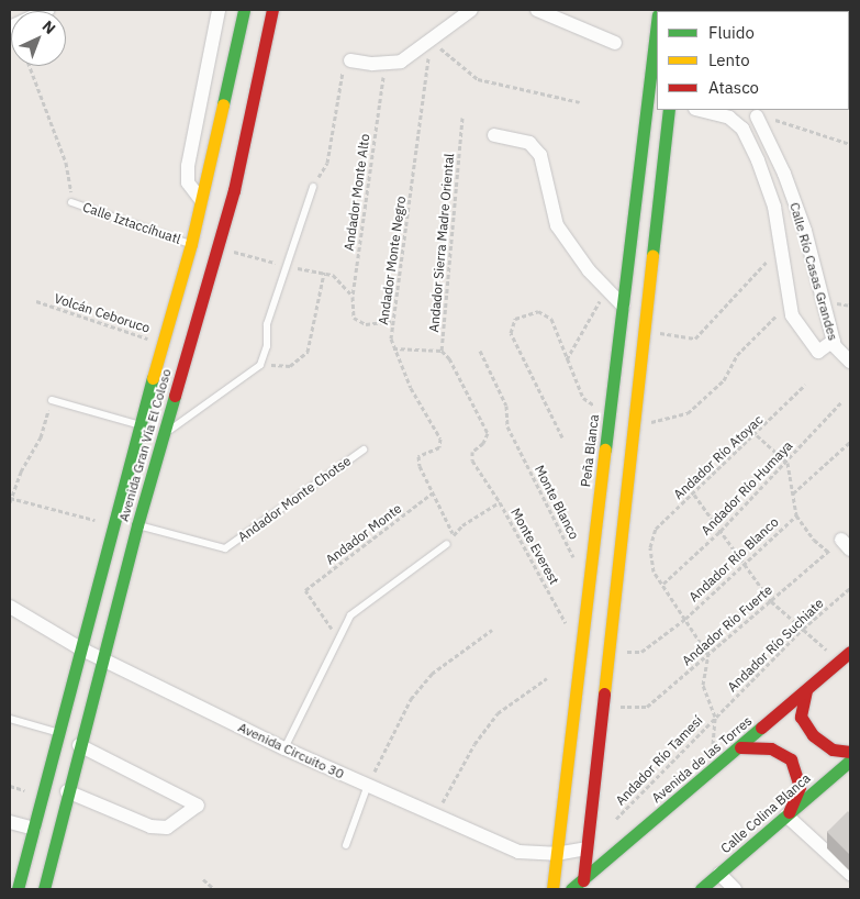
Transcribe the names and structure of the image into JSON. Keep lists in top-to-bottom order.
{
  "streets": {
    "main road": [
      "Avenida Gran Vía El Coloso",
      "Peña Blanca",
      "Avenida de las Torres",
      "Calle Colina Blanca"
    ],
    "street": ["Calle Río Casas Grandes", "Avenida Circuito 30"],
    "lane": ["Calle Iztaccíhuatl", "Andador Monte Chotse"],
    "path": [
      "Andador Monte Alto",
      "Andador Sierra Madre Oriental",
      "Andador Monte Negro",
      "Volcán Ceboruco",
      "Andador Río Atoyac",
      "Andador Río Humaya",
      "Monte Blanco",
      "Andador Monte",
      "Monte Everest",
      "Andador Río Blanco",
      "Andador Río Fuerte",
      "Andador Río Suchiate",
      "Andador Río Tamesí"
    ]
  },
  "crossings": [
    ["Andador Monte Alto", "Andador Monte Negro"],
    ["Calle Iztaccíhuatl", "Avenida Gran Vía El Coloso"],
    ["Andador Sierra Madre Oriental", "Monte Everest"],
    ["Andador Monte Negro", "Andador Monte"],
    ["Volcán Ceboruco", "Avenida Gran Vía El Coloso"],
    ["Avenida Gran Vía El Coloso", "Andador Monte Chotse"],
    ["Avenida Gran Vía El Coloso", "Avenida Circuito 30"],
    ["Peña Blanca", "Monte Everest"],
    ["Peña Blanca", "Avenida Circuito 30"],
    ["Andador Río Atoyac", "Andador Río Blanco"],
    ["Andador Río Humaya", "Andador Río Blanco"],
    ["Andador Río Blanco", "Andador Río Fuerte"],
    ["Andador Río Suchiate", "Andador Río Tamesí"]
  ],
  "legend": ["Fluido", "Lento", "Atasco"],
  "north": "top right"
}
